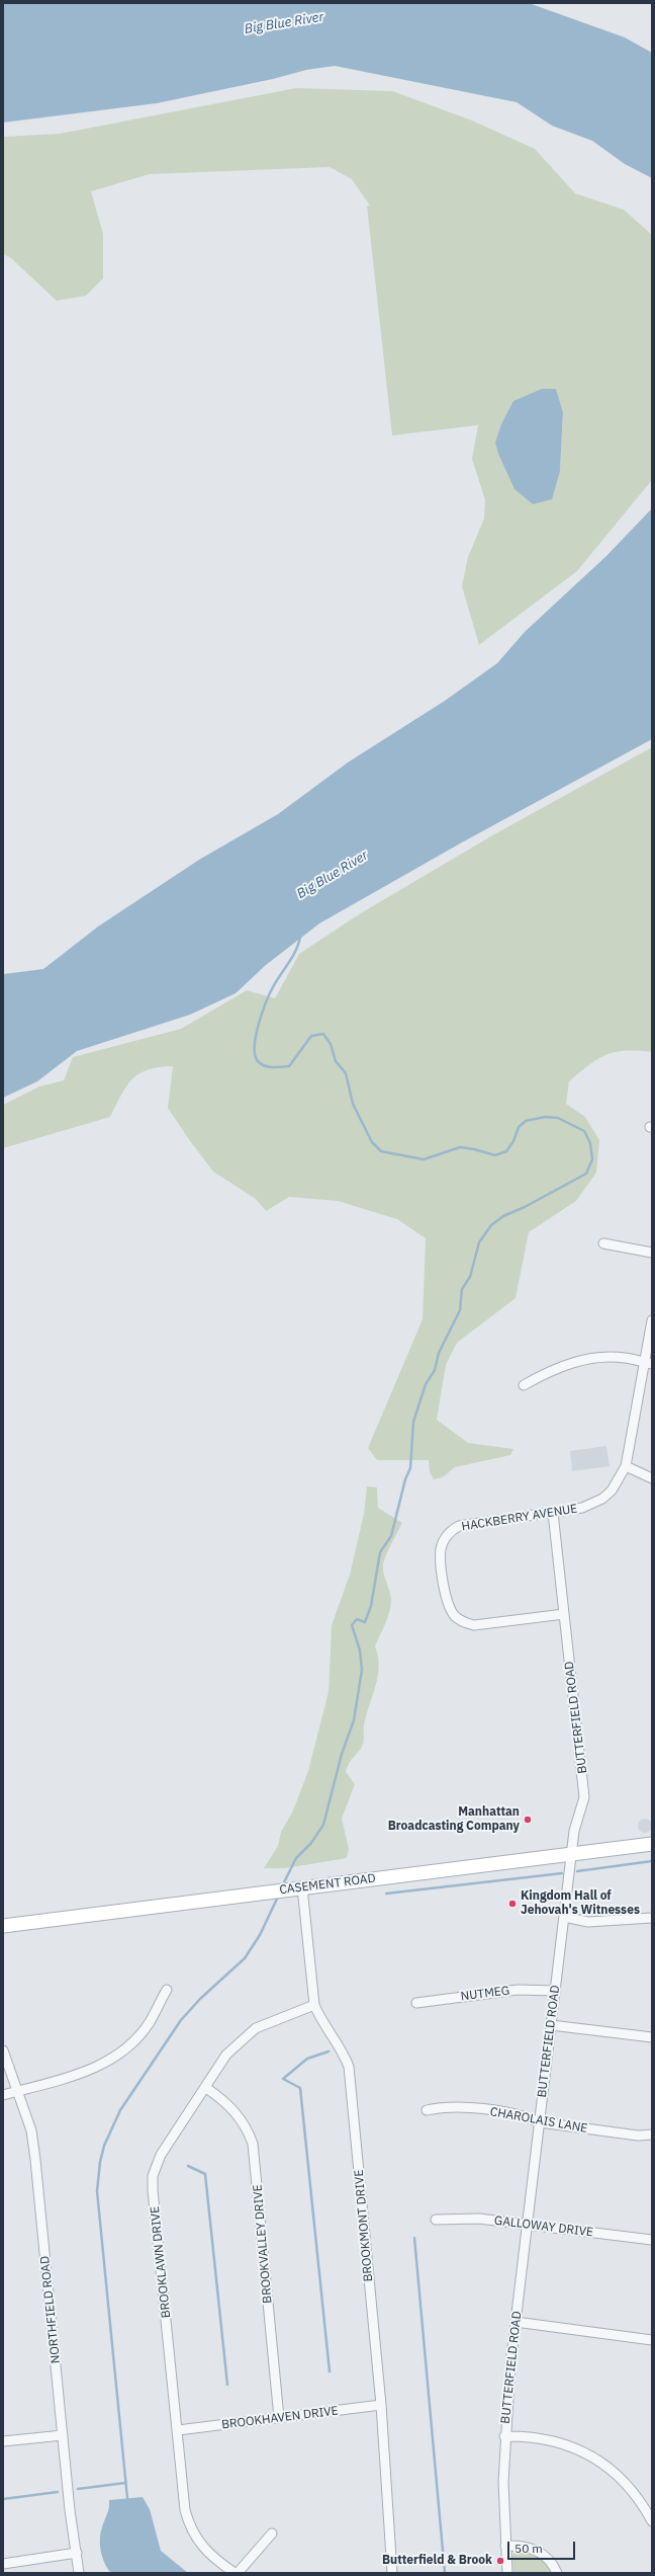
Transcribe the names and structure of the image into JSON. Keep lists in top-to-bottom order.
{
  "streets": {
    "street": [
      "HACKBERRY AVENUE",
      "BUTTERFIELD ROAD",
      "CASEMENT ROAD",
      "NUTMEG",
      "CHAROLAIS LANE",
      "BROOKMONT DRIVE",
      "GALLOWAY DRIVE",
      "BROOKVALLEY DRIVE",
      "BROOKLAWN DRIVE",
      "NORTHFIELD ROAD",
      "BROOKHAVEN DRIVE"
    ]
  },
  "crossings": [
    ["HACKBERRY AVENUE", "BUTTERFIELD ROAD"],
    ["BUTTERFIELD ROAD", "CASEMENT ROAD"],
    ["BUTTERFIELD ROAD", "NUTMEG"],
    ["BUTTERFIELD ROAD", "CHAROLAIS LANE"],
    ["BUTTERFIELD ROAD", "GALLOWAY DRIVE"],
    ["CASEMENT ROAD", "BROOKMONT DRIVE"],
    ["BROOKMONT DRIVE", "BROOKLAWN DRIVE"],
    ["BROOKMONT DRIVE", "BROOKHAVEN DRIVE"],
    ["BROOKVALLEY DRIVE", "BROOKLAWN DRIVE"],
    ["BROOKVALLEY DRIVE", "BROOKHAVEN DRIVE"],
    ["BROOKLAWN DRIVE", "BROOKHAVEN DRIVE"]
  ],
  "water": ["Big Blue River"],
  "places": ["Manhattan Broadcasting Company", "Kingdom Hall of Jehovah's Witnesses", "Butterfield & Brook"],
  "scale_bar": "50 m"
}
